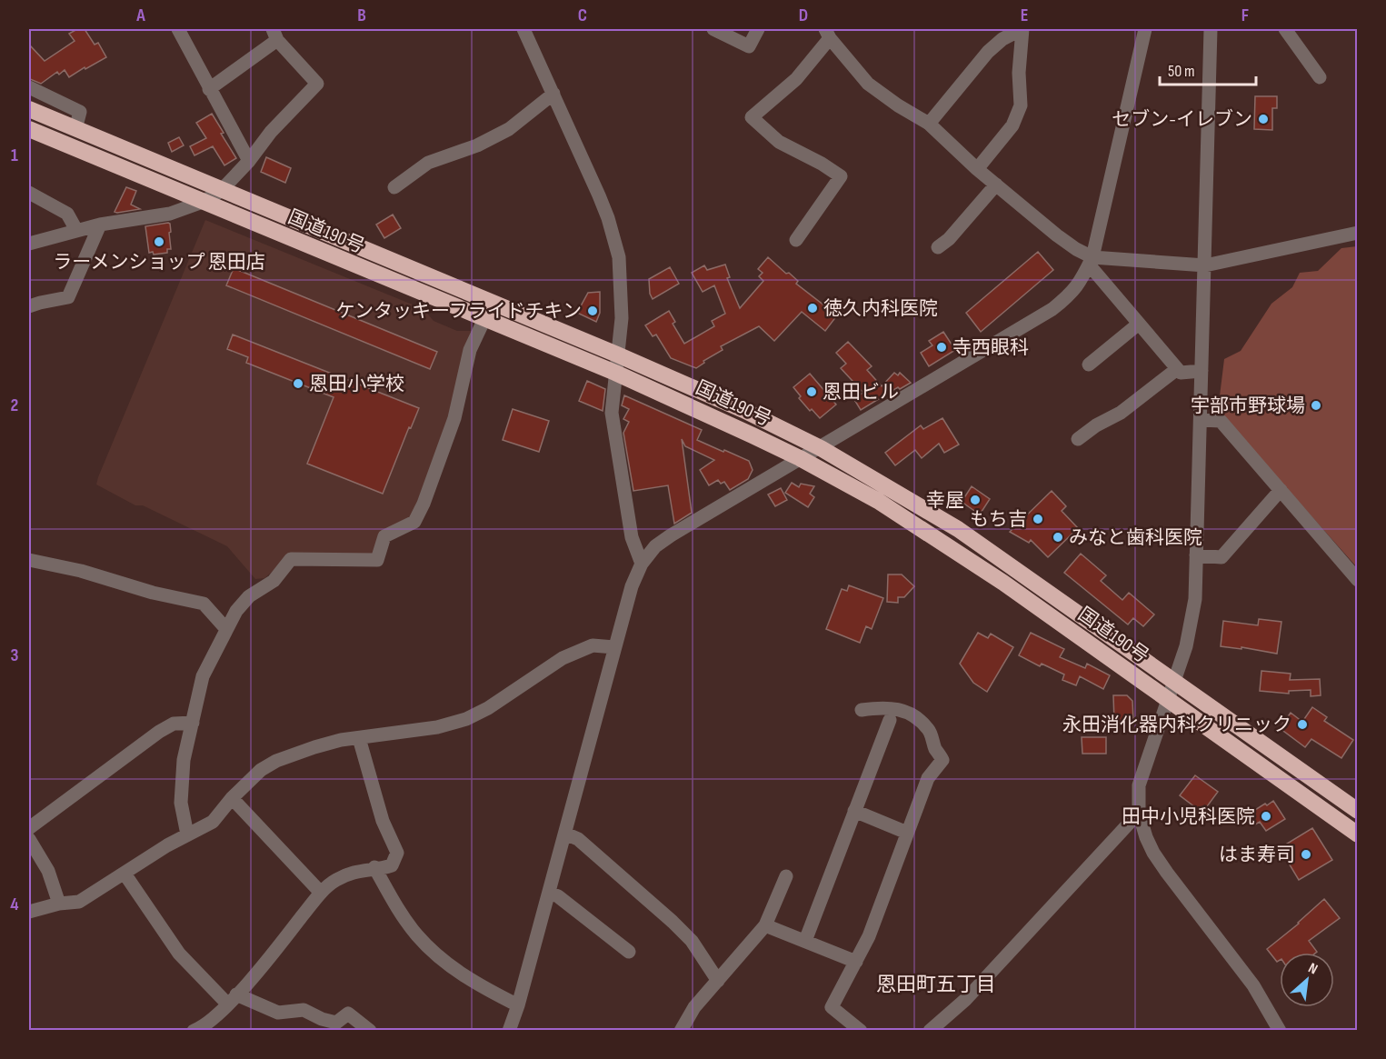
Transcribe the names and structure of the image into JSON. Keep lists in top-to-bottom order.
{
  "streets": {
    "highway": ["国道190号"]
  },
  "districts": ["恩田町五丁目"],
  "places": [
    "セブン-イレブン",
    "ラーメンショップ 恩田店",
    "徳久内科医院",
    "ケンタッキーフライドチキン",
    "寺西眼科",
    "恩田小学校",
    "恩田ビル",
    "宇部市野球場",
    "幸屋",
    "もち吉",
    "みなと歯科医院",
    "永田消化器内科クリニック",
    "田中小児科医院",
    "はま寿司"
  ],
  "scale_bar": "50 m",
  "north": "top right",
  "grid": {
    "columns": [
      "A",
      "B",
      "C",
      "D",
      "E",
      "F"
    ],
    "rows": [
      "1",
      "2",
      "3",
      "4"
    ]
  }
}
